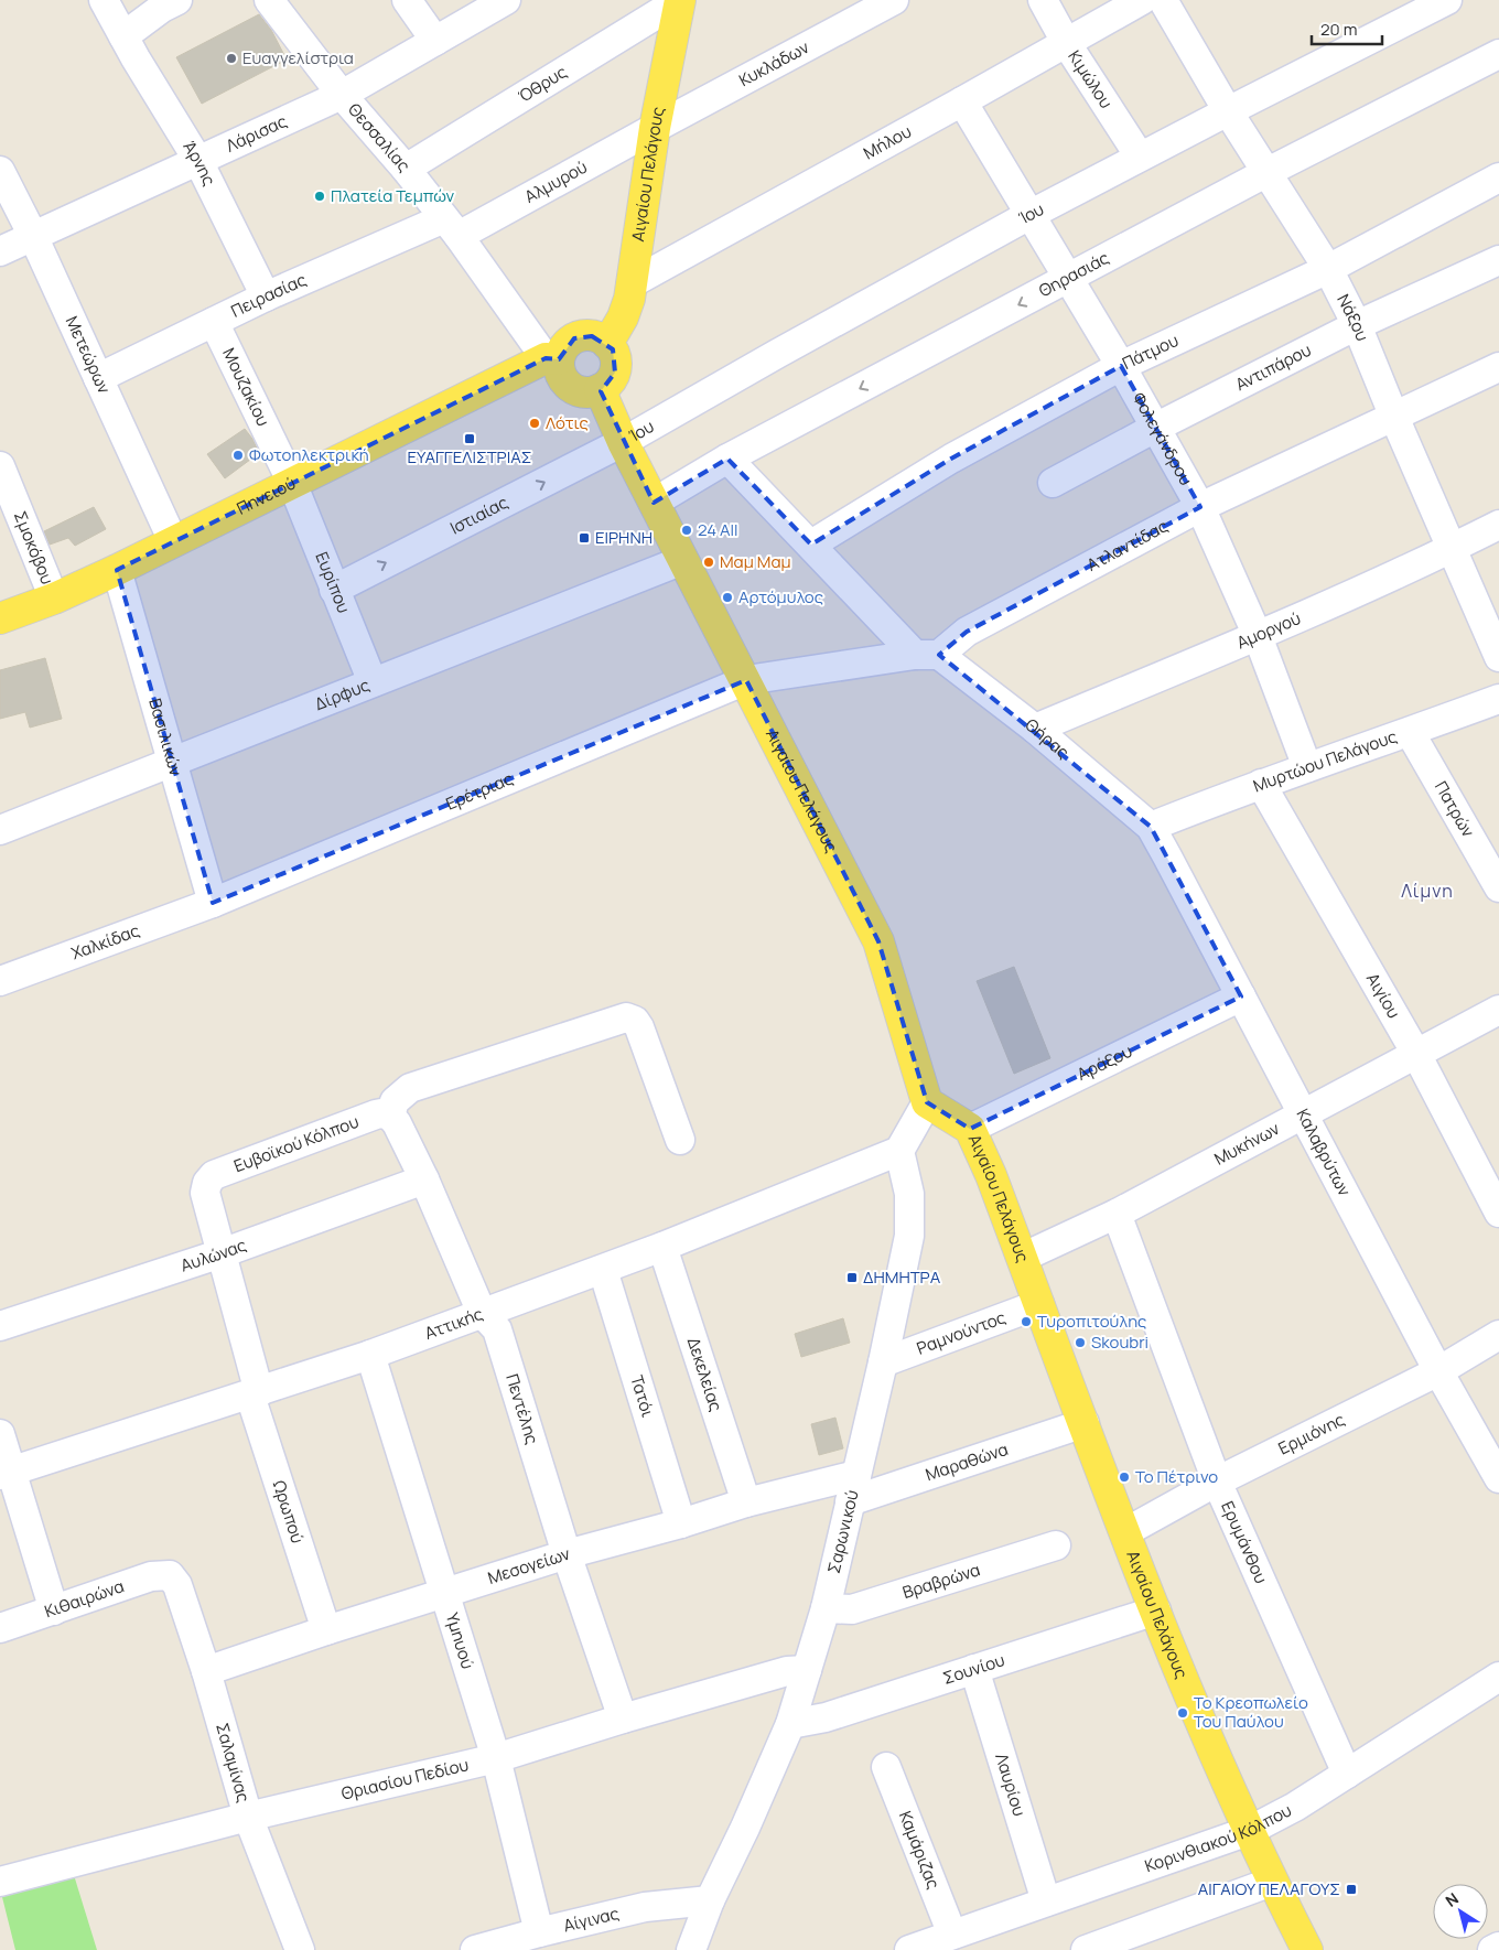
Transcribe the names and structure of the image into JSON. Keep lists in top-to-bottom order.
{
  "streets": {
    "main road": ["Αιγαίου Πελάγους", "Πηνειού"],
    "street": [
      "Κυκλάδων",
      "Κιμώλου",
      "Όθρυς",
      "Λάρισας",
      "Θεσσαλίας",
      "Μήλου",
      "Άρνης",
      "Αλμυρού",
      "Ίου",
      "Θηρασιάς",
      "Πειρασίας",
      "Νάξου",
      "Πάτμου",
      "Μετεώρων",
      "Αντιπάρου",
      "Μουζακίου",
      "Φολεγάνδρου",
      "Ιστιαίας",
      "Ατλαντίδας",
      "Σμοκόβου",
      "Ευρίπου",
      "Αμοργού",
      "Δίρφυς",
      "Βασιλικών",
      "Θήρας",
      "Μυρτώου Πελάγους",
      "Ερέτριας",
      "Πατρών",
      "Χαλκίδας",
      "Αιγίου",
      "Αράξου",
      "Ευβοϊκού Κόλπου",
      "Μυκήνων",
      "Καλαβρύτων",
      "Αυλώνας",
      "Αττικής",
      "Ραμνούντος",
      "Δεκελείας",
      "Τατόι",
      "Πεντέλης",
      "Ερμιόνης",
      "Μαραθώνα",
      "Ωρωπού",
      "Σαρωνικού",
      "Ερυμάνθου",
      "Μεσογείων",
      "Βραβρώνα",
      "Κιθαιρώνα",
      "Υμηυού",
      "Σουνίου",
      "Σαλαμίνας",
      "Θριασίου Πεδίου",
      "Λαυρίου",
      "Κορινθιακού Κόλπου",
      "Καμάριζας",
      "Αίγινας"
    ]
  },
  "crossings": [
    ["Κυκλάδων", "Αιγαίου Πελάγους"],
    ["Κυκλάδων", "Αλμυρού"],
    ["Κιμώλου", "Μήλου"],
    ["Κιμώλου", "Ίου"],
    ["Όθρυς", "Θεσσαλίας"],
    ["Όθρυς", "Αιγαίου Πελάγους"],
    ["Λάρισας", "Θεσσαλίας"],
    ["Λάρισας", "Άρνης"],
    ["Λάρισας", "Μετεώρων"],
    ["Θεσσαλίας", "Αιγαίου Πελάγους"],
    ["Θεσσαλίας", "Αλμυρού"],
    ["Θεσσαλίας", "Πειρασίας"],
    ["Θεσσαλίας", "Πηνειού"],
    ["Μήλου", "Αιγαίου Πελάγους"],
    ["Μήλου", "Φολεγάνδρου"],
    ["Άρνης", "Πειρασίας"],
    ["Αιγαίου Πελάγους", "Αλμυρού"],
    ["Αιγαίου Πελάγους", "Ίου"],
    ["Αιγαίου Πελάγους", "Θηρασιάς"],
    ["Αιγαίου Πελάγους", "Πηνειού"],
    ["Αιγαίου Πελάγους", "Ιστιαίας"],
    ["Αιγαίου Πελάγους", "Δίρφυς"],
    ["Αιγαίου Πελάγους", "Ερέτριας"],
    ["Αιγαίου Πελάγους", "Αράξου"],
    ["Αιγαίου Πελάγους", "Μυκήνων"],
    ["Αιγαίου Πελάγους", "Ραμνούντος"],
    ["Αιγαίου Πελάγους", "Ερμιόνης"],
    ["Αιγαίου Πελάγους", "Μαραθώνα"],
    ["Αιγαίου Πελάγους", "Σουνίου"],
    ["Αιγαίου Πελάγους", "Κορινθιακού Κόλπου"],
    ["Αλμυρού", "Πειρασίας"],
    ["Ίου", "Νάξου"],
    ["Ίου", "Φολεγάνδρου"],
    ["Ίου", "Ιστιαίας"],
    ["Θηρασιάς", "Νάξου"],
    ["Θηρασιάς", "Φολεγάνδρου"],
    ["Θηρασιάς", "Θήρας"],
    ["Πειρασίας", "Μετεώρων"],
    ["Πειρασίας", "Μουζακίου"],
    ["Νάξου", "Πάτμου"],
    ["Νάξου", "Αντιπάρου"],
    ["Νάξου", "Ατλαντίδας"],
    ["Νάξου", "Αμοργού"],
    ["Πάτμου", "Φολεγάνδρου"],
    ["Πάτμου", "Θήρας"],
    ["Μετεώρων", "Πηνειού"],
    ["Αντιπάρου", "Φολεγάνδρου"],
    ["Μουζακίου", "Πηνειού"],
    ["Μουζακίου", "Ευρίπου"],
    ["Φολεγάνδρου", "Ατλαντίδας"],
    ["Φολεγάνδρου", "Αμοργού"],
    ["Φολεγάνδρου", "Μυρτώου Πελάγους"],
    ["Πηνειού", "Σμοκόβου"],
    ["Πηνειού", "Ευρίπου"],
    ["Πηνειού", "Βασιλικών"],
    ["Ιστιαίας", "Ευρίπου"],
    ["Ατλαντίδας", "Θήρας"],
    ["Ευρίπου", "Δίρφυς"],
    ["Αμοργού", "Θήρας"],
    ["Δίρφυς", "Βασιλικών"],
    ["Βασιλικών", "Ερέτριας"],
    ["Βασιλικών", "Χαλκίδας"],
    ["Θήρας", "Μυρτώου Πελάγους"],
    ["Θήρας", "Καλαβρύτων"],
    ["Μυρτώου Πελάγους", "Πατρών"],
    ["Μυρτώου Πελάγους", "Αιγίου"],
    ["Μυρτώου Πελάγους", "Καλαβρύτων"],
    ["Ερέτριας", "Χαλκίδας"],
    ["Αιγίου", "Μυκήνων"],
    ["Αράξου", "Καλαβρύτων"],
    ["Ευβοϊκού Κόλπου", "Πεντέλης"],
    ["Ευβοϊκού Κόλπου", "Ωρωπού"],
    ["Μυκήνων", "Καλαβρύτων"],
    ["Μυκήνων", "Ερυμάνθου"],
    ["Καλαβρύτων", "Ερμιόνης"],
    ["Αυλώνας", "Πεντέλης"],
    ["Αυλώνας", "Ωρωπού"],
    ["Αττικής", "Δεκελείας"],
    ["Αττικής", "Τατόι"],
    ["Αττικής", "Πεντέλης"],
    ["Αττικής", "Ωρωπού"],
    ["Αττικής", "Σαρωνικού"],
    ["Αττικής", "Υμηυού"],
    ["Ραμνούντος", "Σαρωνικού"],
    ["Δεκελείας", "Μεσογείων"],
    ["Τατόι", "Μεσογείων"],
    ["Πεντέλης", "Μεσογείων"],
    ["Πεντέλης", "Θριασίου Πεδίου"],
    ["Ερμιόνης", "Ερυμάνθου"],
    ["Μαραθώνα", "Σαρωνικού"],
    ["Μαραθώνα", "Μεσογείων"],
    ["Ωρωπού", "Μεσογείων"],
    ["Σαρωνικού", "Μεσογείων"],
    ["Σαρωνικού", "Βραβρώνα"],
    ["Σαρωνικού", "Σουνίου"],
    ["Σαρωνικού", "Θριασίου Πεδίου"],
    ["Σαρωνικού", "Αίγινας"],
    ["Ερυμάνθου", "Κορινθιακού Κόλπου"],
    ["Μεσογείων", "Υμηυού"],
    ["Μεσογείων", "Σαλαμίνας"],
    ["Κιθαιρώνα", "Σαλαμίνας"],
    ["Υμηυού", "Θριασίου Πεδίου"],
    ["Υμηυού", "Αίγινας"],
    ["Σουνίου", "Λαυρίου"],
    ["Σαλαμίνας", "Θριασίου Πεδίου"],
    ["Λαυρίου", "Κορινθιακού Κόλπου"],
    ["Κορινθιακού Κόλπου", "Καμάριζας"]
  ],
  "one_way": ["Θηρασιάς", "Ιστιαίας"],
  "districts": ["Λίμνη"],
  "places": {
    "other": [
      "Ευαγγελίστρια",
      "Πλατεία Τεμπών",
      "Λότις",
      "Φωτοηλεκτρική",
      "24 All",
      "Μαμ Μαμ",
      "Αρτόμυλος",
      "Τυροπιτούλης",
      "Skoubri",
      "Το Πέτρινο",
      "Το Κρεοπωλείο Του Παύλου"
    ],
    "transit": [
      "ΕΥΑΓΓΕΛΙΣΤΡΙΑΣ",
      "ΕΙΡΗΝΗ",
      "ΔΗΜΗΤΡΑ",
      "ΑΙΓΑΙΟΥ ΠΕΛΑΓΟΥΣ"
    ]
  },
  "scale_bar": "20 m",
  "north": "top left"
}
